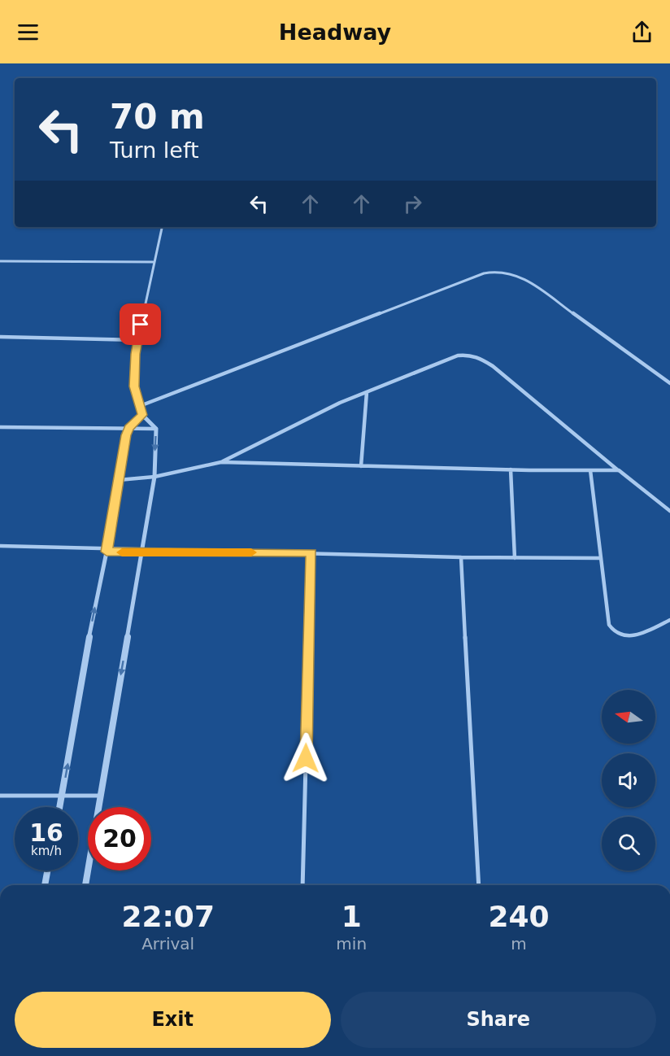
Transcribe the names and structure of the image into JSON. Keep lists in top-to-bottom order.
{
  "north": "left",
  "page": {
    "header": "Headway",
    "turn": ["70 m", "Turn left"],
    "speed": "16 km/h",
    "limit": "20",
    "eta": [
      "22:07",
      "Arrival",
      "1",
      "min",
      "240",
      "m"
    ],
    "buttons": ["Exit", "Share"]
  }
}
